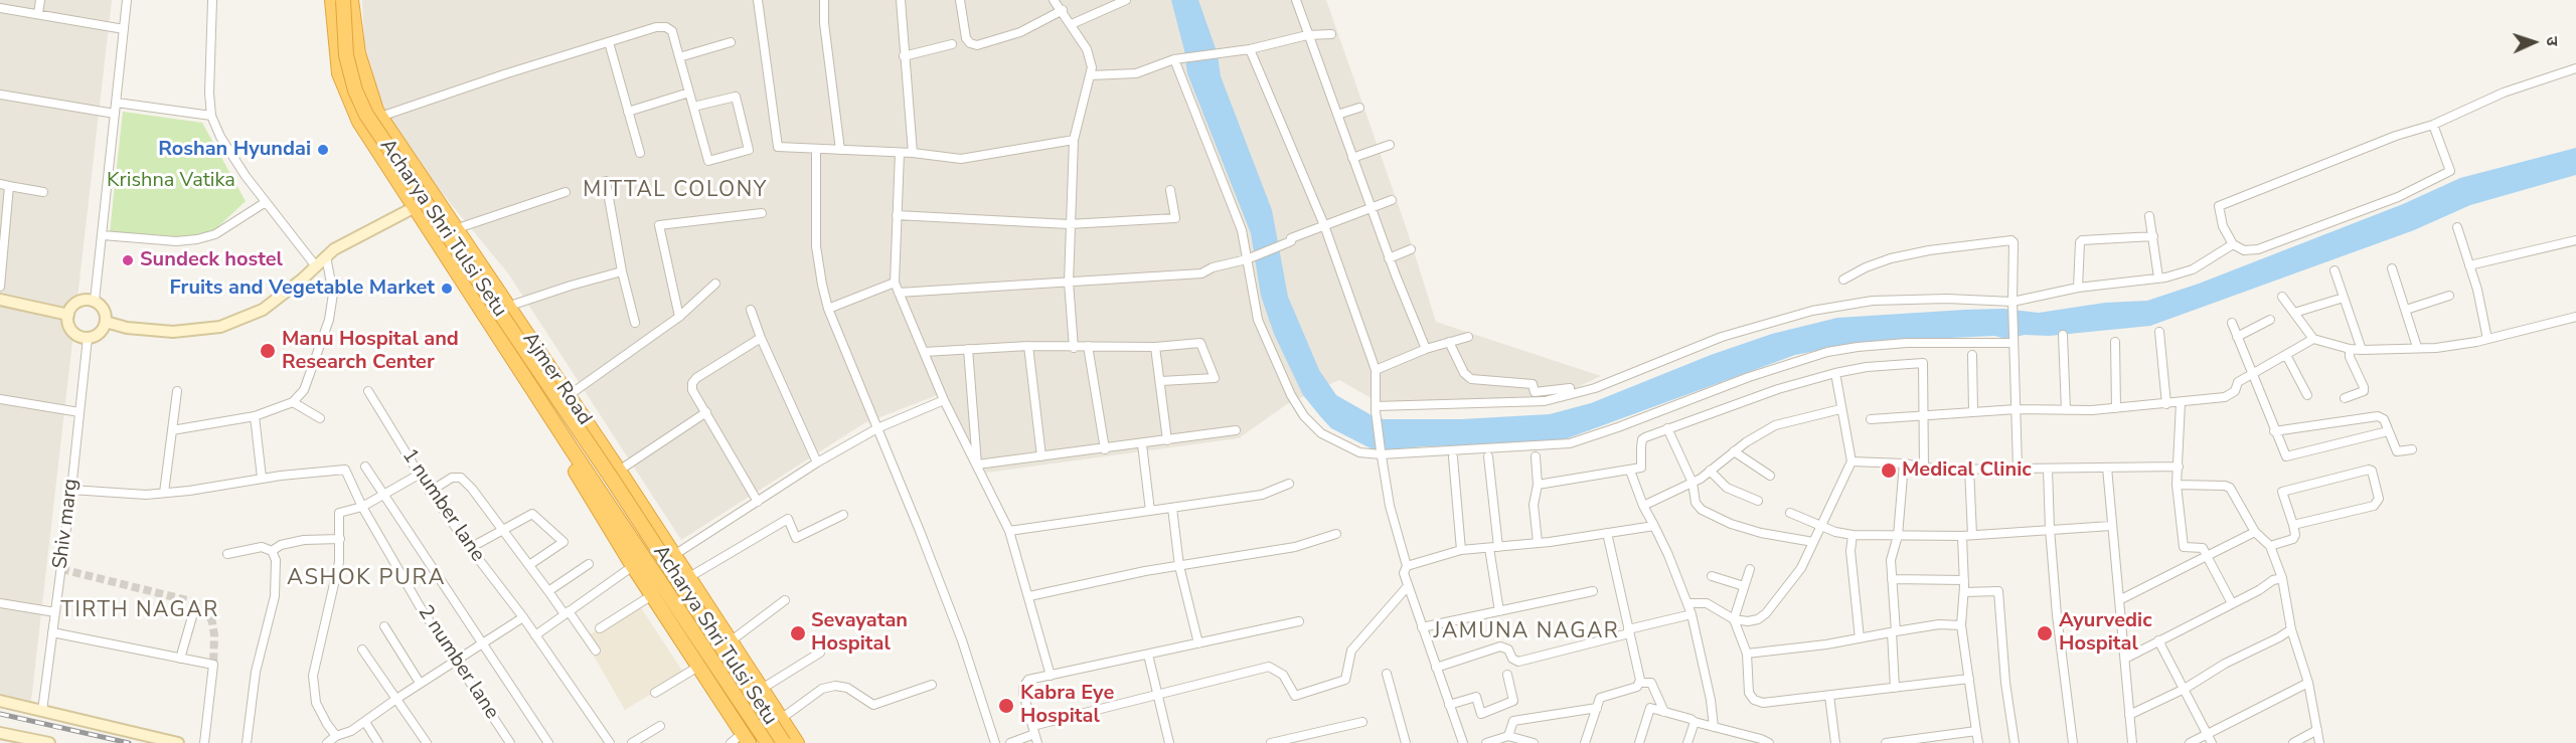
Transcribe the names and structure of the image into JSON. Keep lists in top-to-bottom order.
{
  "streets": {
    "highway": ["Acharya Shri Tulsi Setu", "Ajmer Road"],
    "street": ["1 number lane", "Shiv marg", "2 number lane"]
  },
  "crossings": [
    ["Acharya Shri Tulsi Setu", "Ajmer Road"]
  ],
  "districts": [
    "MITTAL COLONY",
    "ASHOK PURA",
    "TIRTH NAGAR",
    "JAMUNA NAGAR"
  ],
  "parks": ["Krishna Vatika"],
  "places": [
    "Roshan Hyundai",
    "Sundeck hostel",
    "Fruits and Vegetable Market",
    "Manu Hospital and Research Center",
    "Medical Clinic",
    "Sevayatan Hospital",
    "Ayurvedic Hospital",
    "Kabra Eye Hospital"
  ],
  "north": "right"
}
